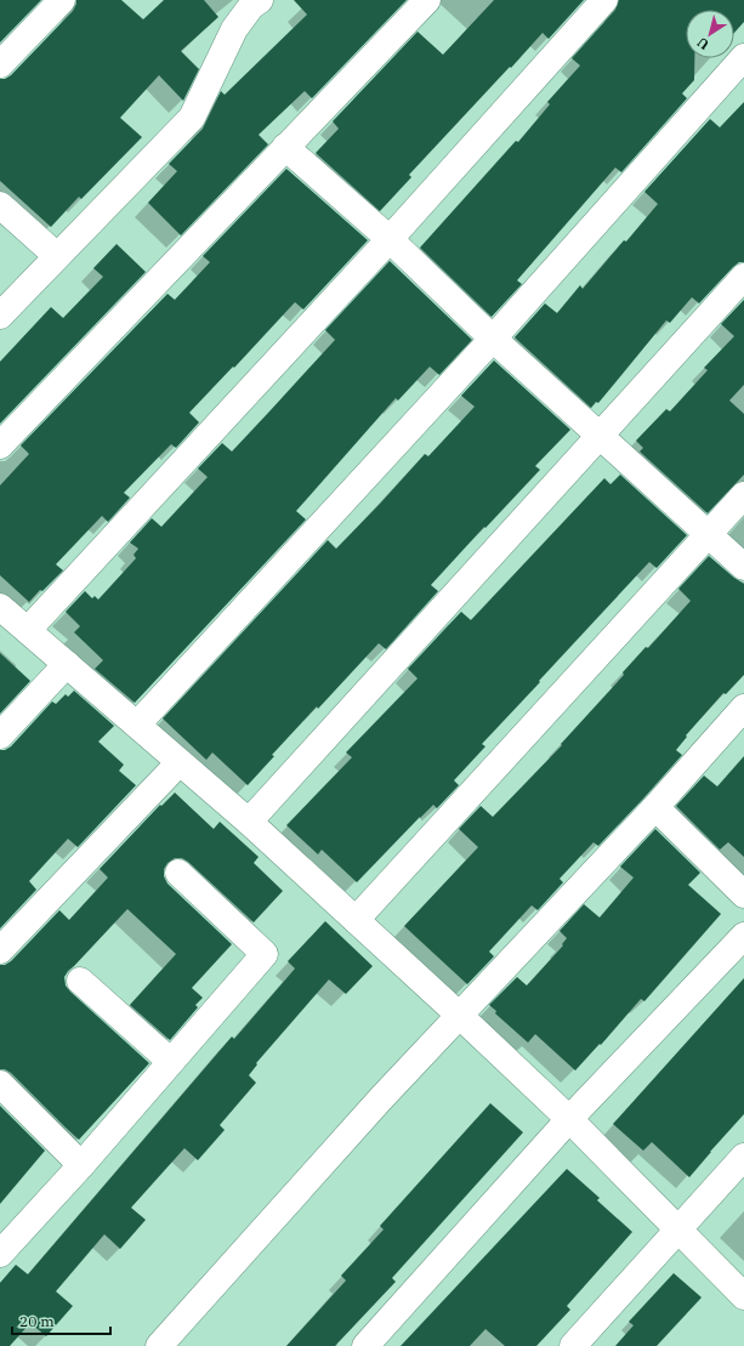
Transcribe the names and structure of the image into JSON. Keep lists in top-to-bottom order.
{
  "scale_bar": "20 m",
  "north": "bottom left"
}
